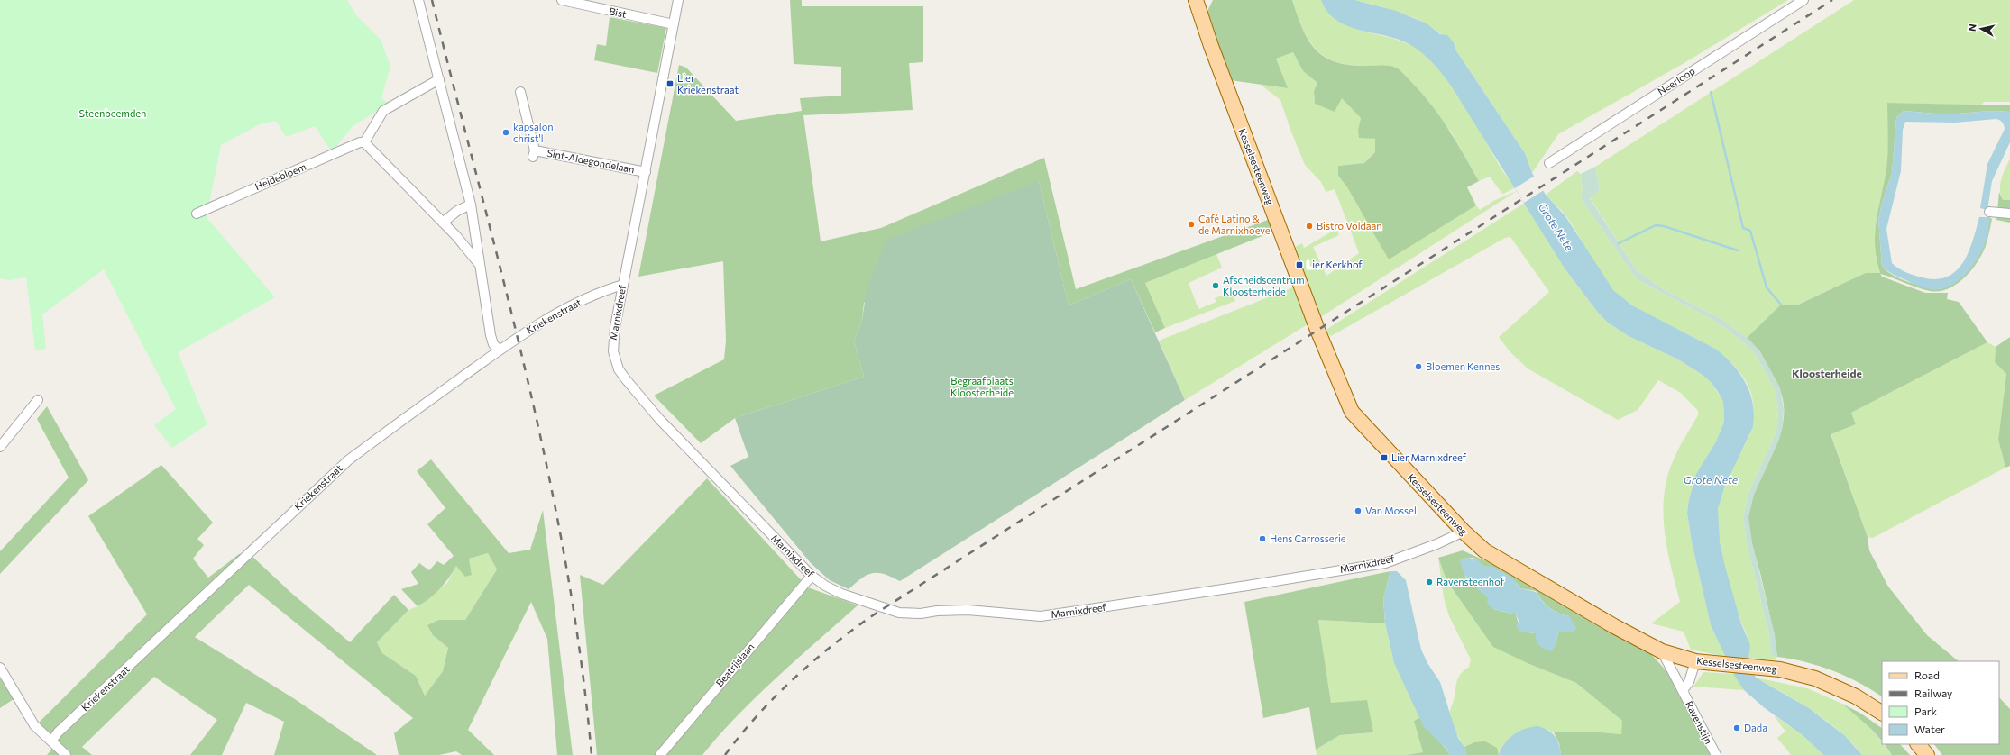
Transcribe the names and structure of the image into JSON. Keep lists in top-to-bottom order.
{
  "streets": {
    "main road": ["Kesselsesteenweg"],
    "street": [
      "Bist",
      "Neerloop",
      "Sint-Aldegondelaan",
      "Heidebloem",
      "Marnixdreef",
      "Kriekenstraat",
      "Beatrijslaan",
      "Ravenstijn"
    ]
  },
  "crossings": [
    ["Bist", "Marnixdreef"],
    ["Sint-Aldegondelaan", "Marnixdreef"],
    ["Kesselsesteenweg", "Marnixdreef"],
    ["Kesselsesteenweg", "Ravenstijn"],
    ["Marnixdreef", "Kriekenstraat"],
    ["Marnixdreef", "Beatrijslaan"]
  ],
  "districts": ["Kloosterheide"],
  "water": ["Grote Nete"],
  "parks": ["Steenbeemden", "Begraafplaats Kloosterheide"],
  "places": {
    "transit": ["Lier Kriekenstraat", "Lier Kerkhof", "Lier Marnixdreef"],
    "other": [
      "kapsalon christ'l",
      "Café Latino & de Marnixhoeve",
      "Bistro Voldaan",
      "Afscheidscentrum Kloosterheide",
      "Bloemen Kennes",
      "Van Mossel",
      "Hens Carrosserie",
      "Ravensteenhof",
      "Dada"
    ]
  },
  "legend": [
    "Road",
    "Railway",
    "Park",
    "Water"
  ],
  "north": "left"
}
